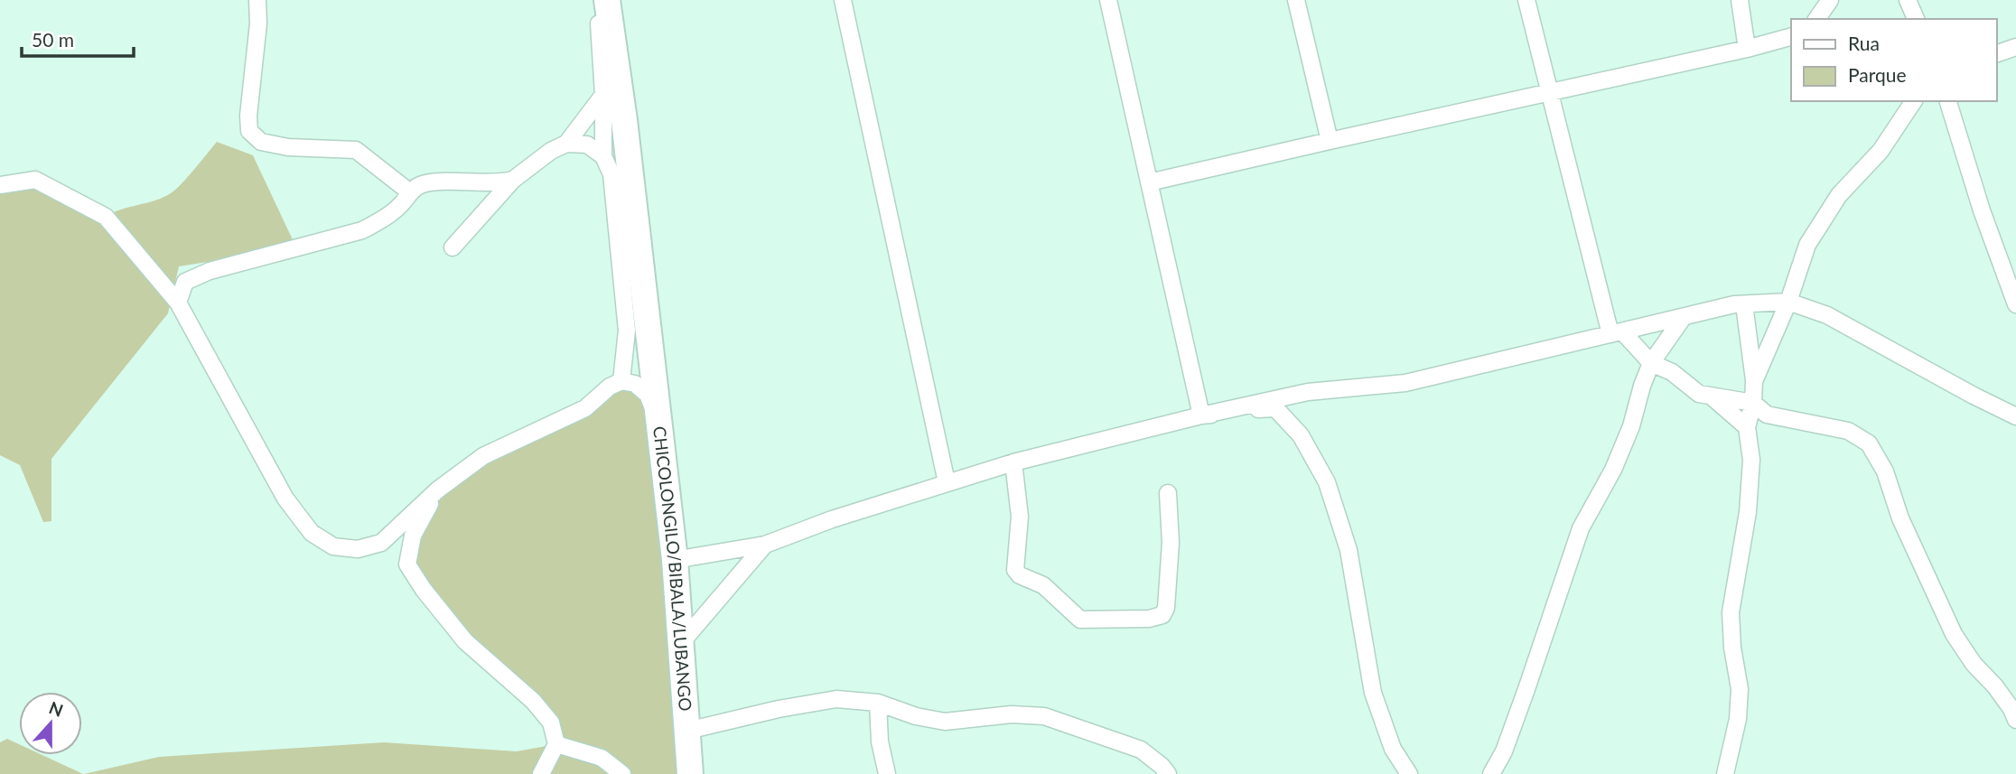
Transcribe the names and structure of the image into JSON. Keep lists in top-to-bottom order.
{
  "streets": {
    "main road": ["CHICOLONGILO/BIBALA/LUBANGO"]
  },
  "legend": ["Rua", "Parque"],
  "scale_bar": "50 m",
  "north": "top"
}
